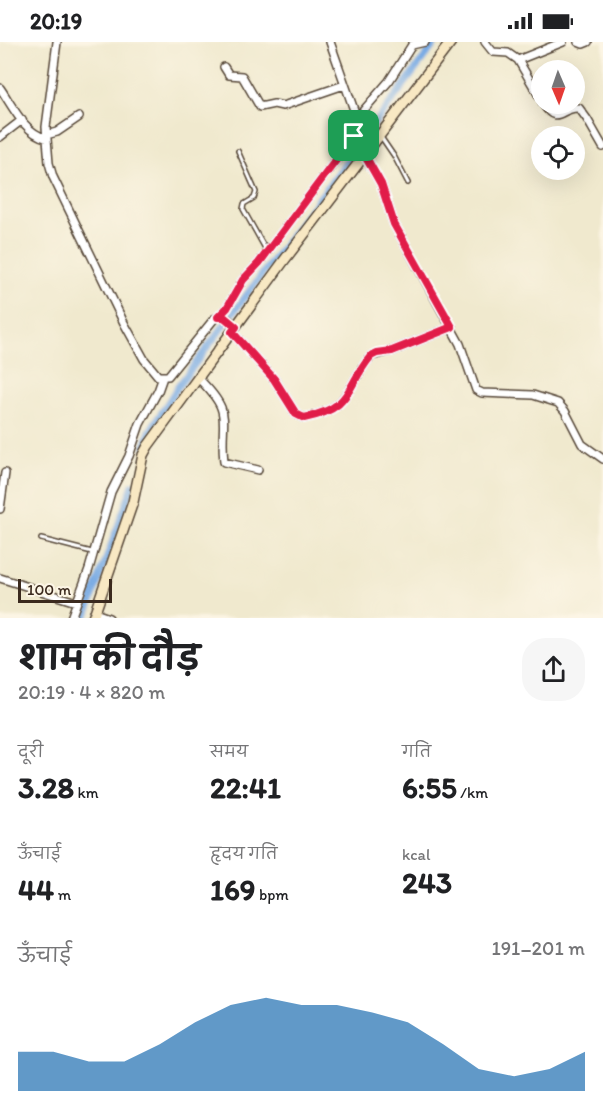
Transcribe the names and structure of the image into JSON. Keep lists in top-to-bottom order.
{
  "scale_bar": "100 m",
  "north": "bottom",
  "page": {
    "status": "20:19",
    "scale": "100 m",
    "heading": ["शाम की दौड़", "20:19 · 4 × 820 m"],
    "stats": [
      ["दूरी", "3.28 km"],
      ["समय", "22:41"],
      ["गति", "6:55 /km"],
      ["ऊँचाई", "44 m"],
      ["हृदय गति", "169 bpm"],
      ["kcal", "243"]
    ],
    "chart": ["ऊँचाई", "191–201 m"]
  }
}
